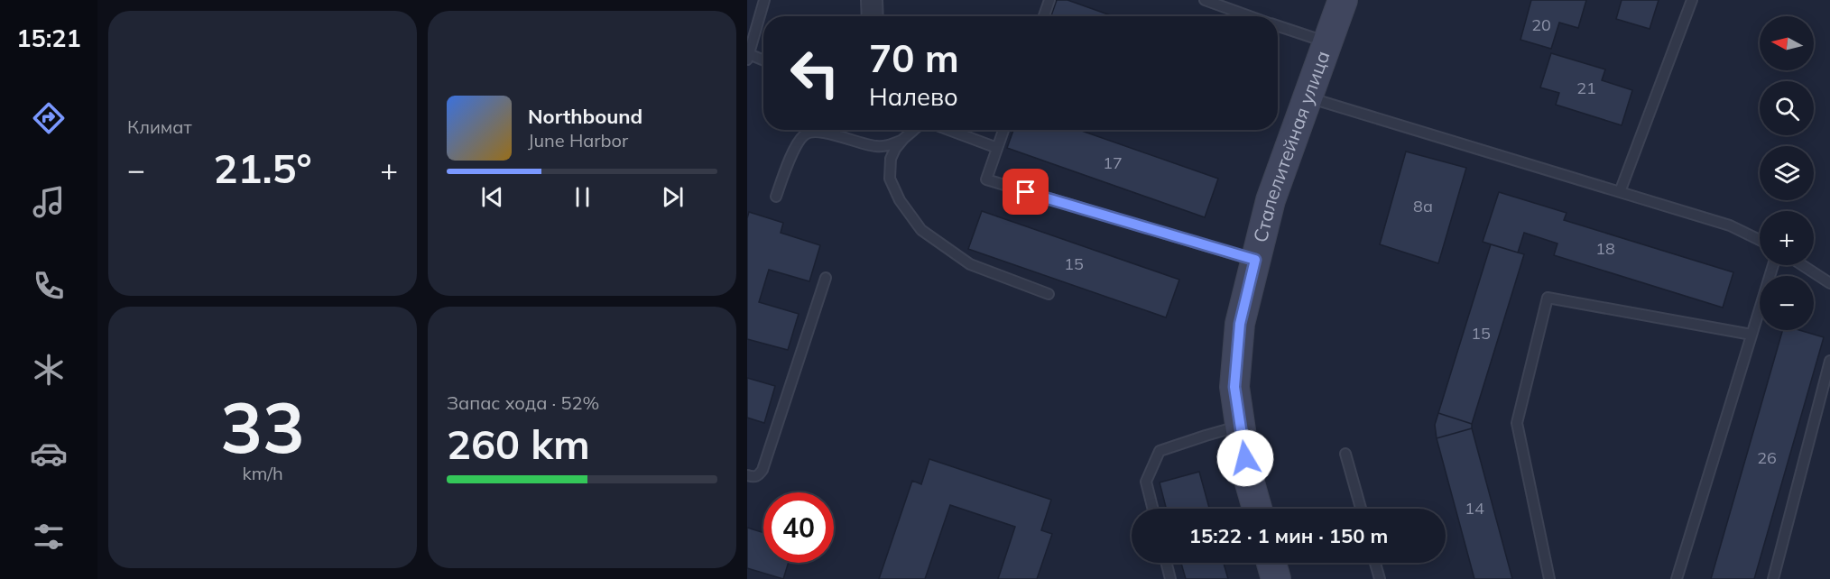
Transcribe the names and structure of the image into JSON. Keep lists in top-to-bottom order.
{
  "streets": {
    "street": ["Сталелитейная улица"]
  },
  "house_numbers": [
    "20",
    "21",
    "17",
    "8а",
    "18",
    "15",
    "15",
    "26",
    "14"
  ],
  "north": "left",
  "page": {
    "tabs": "15:21",
    "tile": [
      "Климат",
      ["33", "km/h"],
      ["Запас хода · 52%", "260 km"]
    ],
    "map_buttons": ["+", "−"],
    "turn": ["70 m", "Налево"],
    "song": ["Northbound", "June Harbor"],
    "heat": ["−", "21.5°", "+"],
    "limit": "40",
    "trip": "15:22 · 1 мин · 150 m"
  }
}
